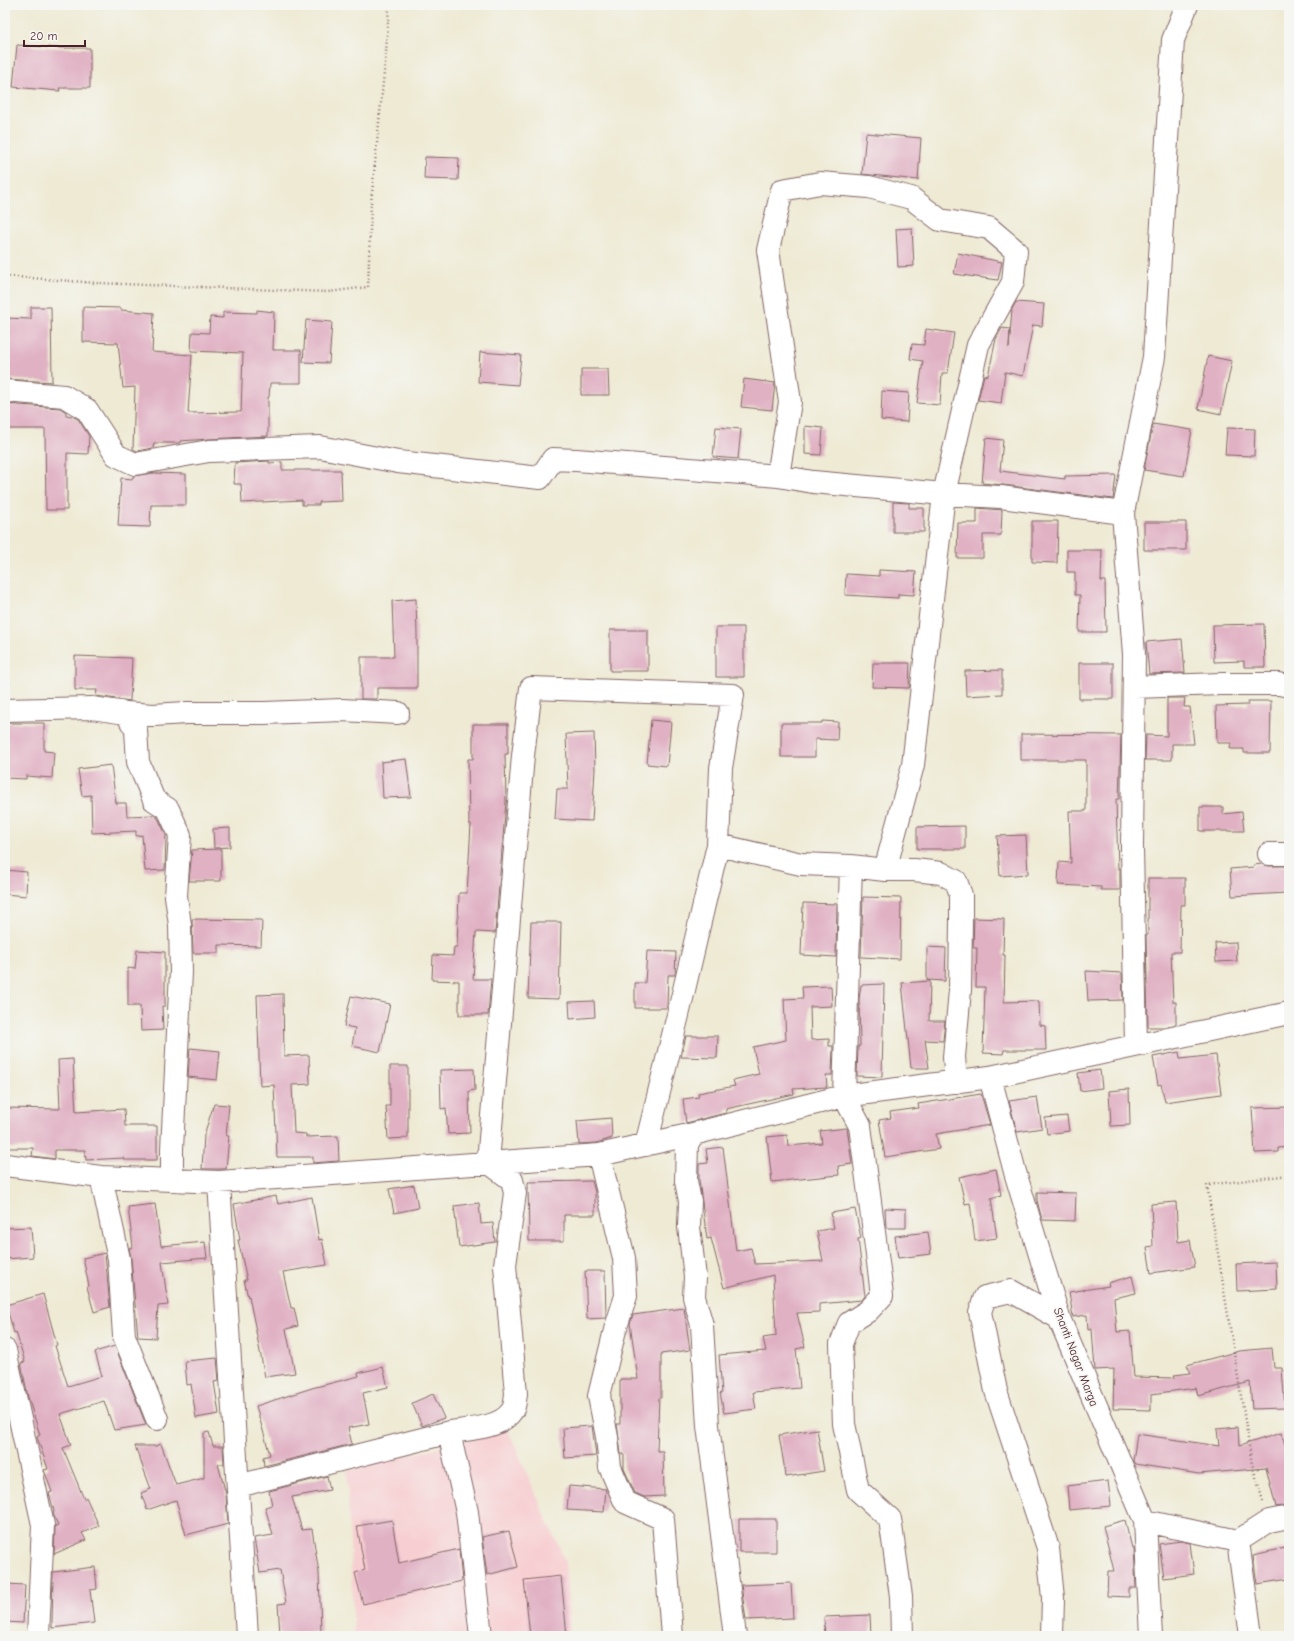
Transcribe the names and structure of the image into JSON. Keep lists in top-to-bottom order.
{
  "streets": {
    "street": ["Shanti Nagar Marga"]
  },
  "scale_bar": "20 m"
}
